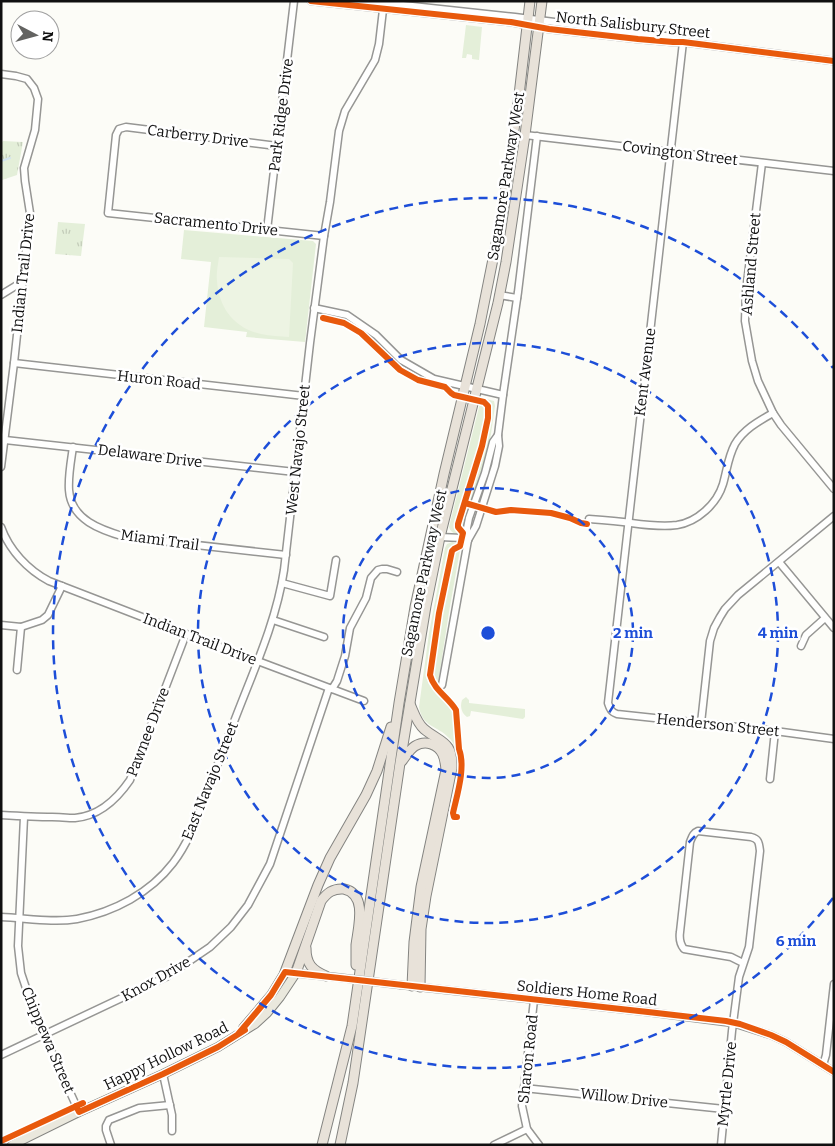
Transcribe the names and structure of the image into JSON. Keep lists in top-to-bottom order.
{
  "streets": {
    "highway": ["Sagamore Parkway West"],
    "main road": ["Happy Hollow Road"],
    "street": [
      "North Salisbury Street",
      "Park Ridge Drive",
      "Carberry Drive",
      "Covington Street",
      "Sacramento Drive",
      "Ashland Street",
      "Indian Trail Drive",
      "Kent Avenue",
      "Huron Road",
      "West Navajo Street",
      "Delaware Drive",
      "Miami Trail",
      "Henderson Street",
      "Pawnee Drive",
      "East Navajo Street",
      "Knox Drive",
      "Soldiers Home Road",
      "Chippewa Street",
      "Sharon Road",
      "Myrtle Drive",
      "Willow Drive"
    ]
  },
  "crossings": [
    ["North Salisbury Street", "Sagamore Parkway West"],
    ["North Salisbury Street", "Kent Avenue"],
    ["North Salisbury Street", "West Navajo Street"],
    ["Park Ridge Drive", "Carberry Drive"],
    ["Park Ridge Drive", "Sacramento Drive"],
    ["Carberry Drive", "Sacramento Drive"],
    ["Covington Street", "Sagamore Parkway West"],
    ["Covington Street", "Ashland Street"],
    ["Covington Street", "Kent Avenue"],
    ["Sacramento Drive", "West Navajo Street"],
    ["Indian Trail Drive", "Huron Road"],
    ["Indian Trail Drive", "West Navajo Street"],
    ["Indian Trail Drive", "Delaware Drive"],
    ["Indian Trail Drive", "Pawnee Drive"],
    ["Indian Trail Drive", "East Navajo Street"],
    ["Indian Trail Drive", "Knox Drive"],
    ["Kent Avenue", "Henderson Street"],
    ["Huron Road", "West Navajo Street"],
    ["West Navajo Street", "Delaware Drive"],
    ["West Navajo Street", "Miami Trail"],
    ["West Navajo Street", "East Navajo Street"],
    ["Delaware Drive", "Miami Trail"],
    ["Pawnee Drive", "Chippewa Street"],
    ["East Navajo Street", "Chippewa Street"],
    ["Knox Drive", "Chippewa Street"],
    ["Soldiers Home Road", "Sharon Road"],
    ["Soldiers Home Road", "Myrtle Drive"],
    ["Chippewa Street", "Happy Hollow Road"],
    ["Sharon Road", "Willow Drive"],
    ["Myrtle Drive", "Willow Drive"]
  ],
  "north": "right",
  "rings": ["2 min", "4 min", "6 min"]
}
